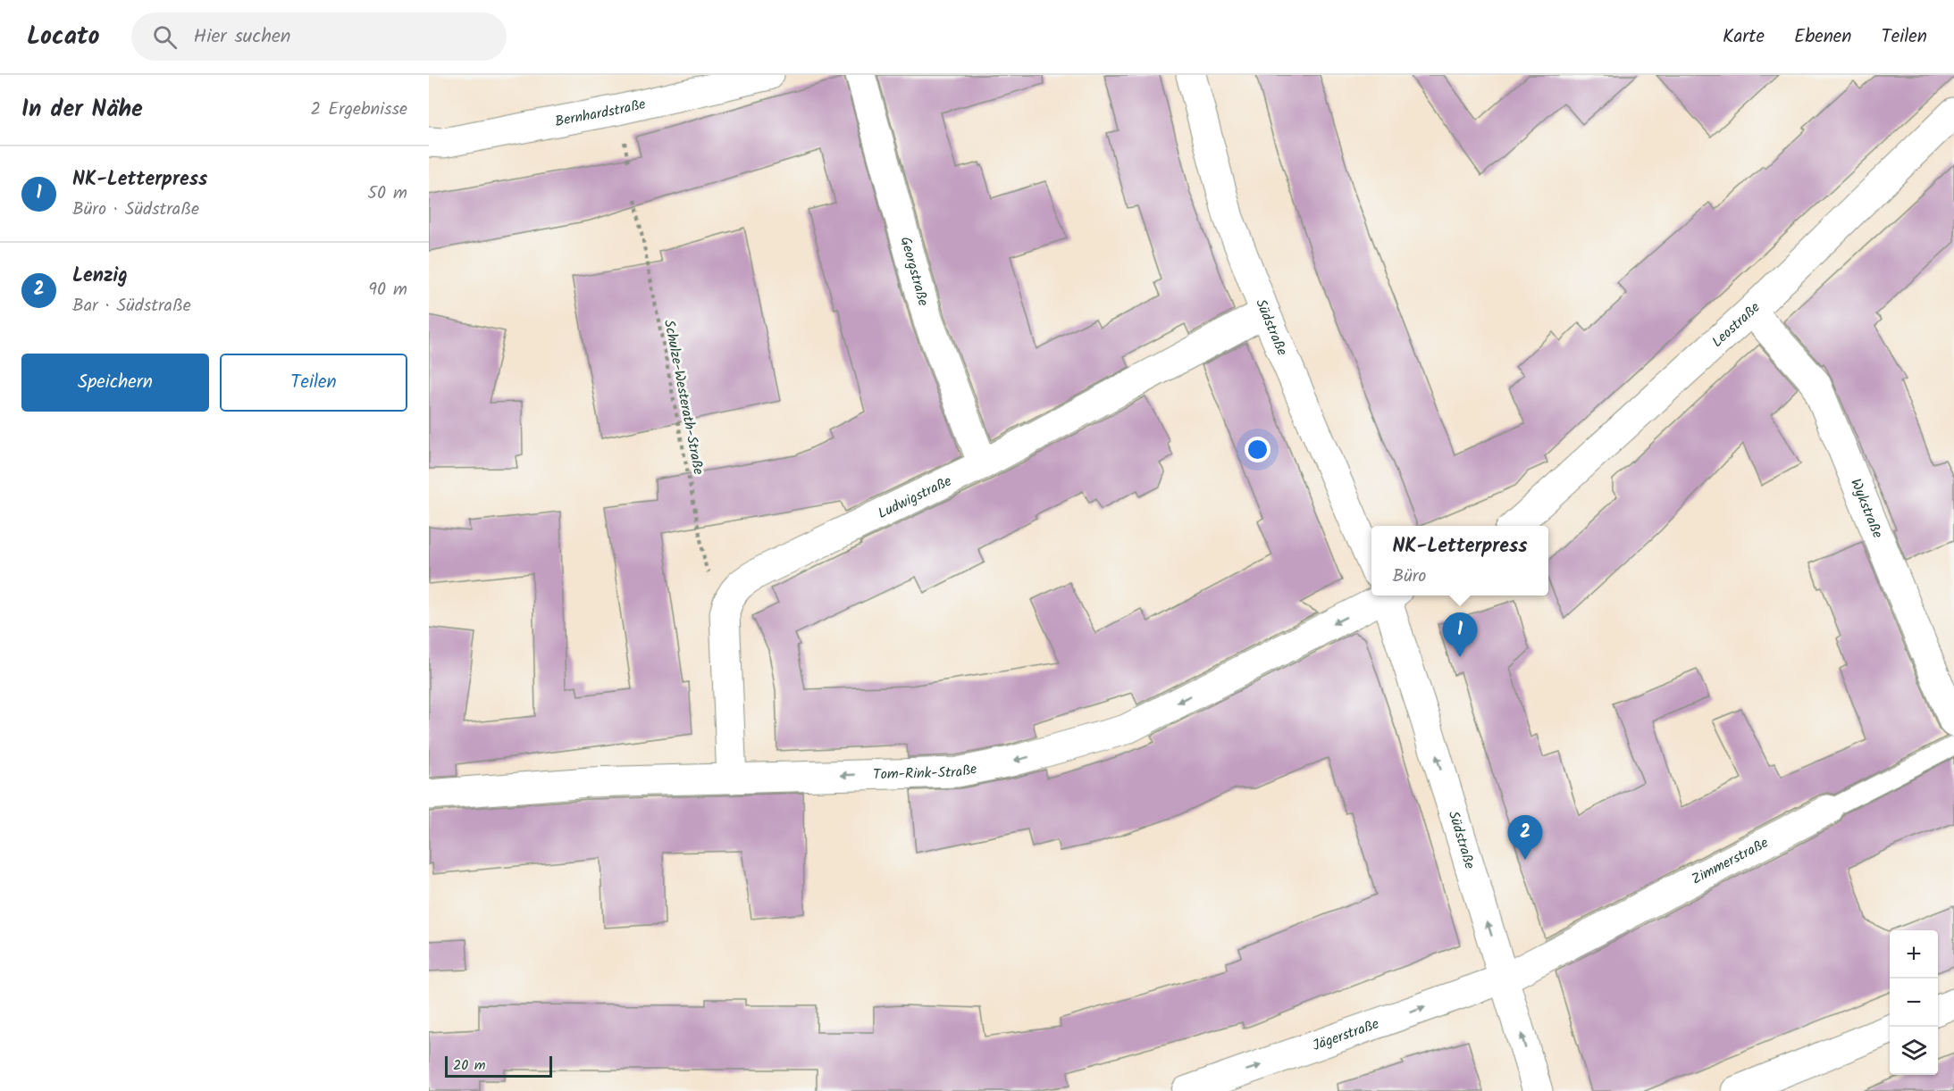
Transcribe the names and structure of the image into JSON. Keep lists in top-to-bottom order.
{
  "streets": {
    "street": [
      "Bernhardstraße",
      "Georgstraße",
      "Leostraße",
      "Südstraße",
      "Ludwigstraße",
      "Wykstraße",
      "Tom-Rink-Straße",
      "Zimmerstraße",
      "Jägerstraße"
    ],
    "path": ["Schulze-Westerath-Straße"]
  },
  "crossings": [
    ["Georgstraße", "Ludwigstraße"],
    ["Leostraße", "Wykstraße"],
    ["Südstraße", "Ludwigstraße"],
    ["Südstraße", "Zimmerstraße"],
    ["Südstraße", "Jägerstraße"],
    ["Ludwigstraße", "Tom-Rink-Straße"],
    ["Zimmerstraße", "Jägerstraße"]
  ],
  "one_way": ["Südstraße", "Tom-Rink-Straße", "Jägerstraße"],
  "scale_bar": "20 m",
  "page": {
    "header": "Locato",
    "search": "Hier suchen",
    "nav": ["Karte", "Ebenen", "Teilen"],
    "heading": ["In der Nähe", "2 Ergebnisse"],
    "list": [
      {
        "mark": "1",
        "name": "NK-Letterpress",
        "note": "Büro · Südstraße",
        "value": "50 m"
      },
      {
        "mark": "2",
        "name": "Lenzig",
        "note": "Bar · Südstraße",
        "value": "90 m"
      }
    ],
    "buttons": ["Speichern", "Teilen"],
    "popup": ["NK-Letterpress", "Büro"],
    "pins": ["1", "2"],
    "map_buttons": ["+", "−"],
    "scale": "20 m"
  }
}
